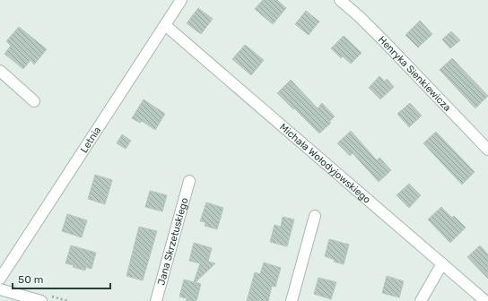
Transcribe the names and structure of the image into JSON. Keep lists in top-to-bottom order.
{
  "streets": {
    "street": [
      "Henryka Sienkiewicza",
      "Letnia",
      "Michała Wołodyjowskiego",
      "Jana Skrzetuskiego"
    ]
  },
  "crossings": [
    ["Letnia", "Michała Wołodyjowskiego"]
  ],
  "scale_bar": "50 m"
}
